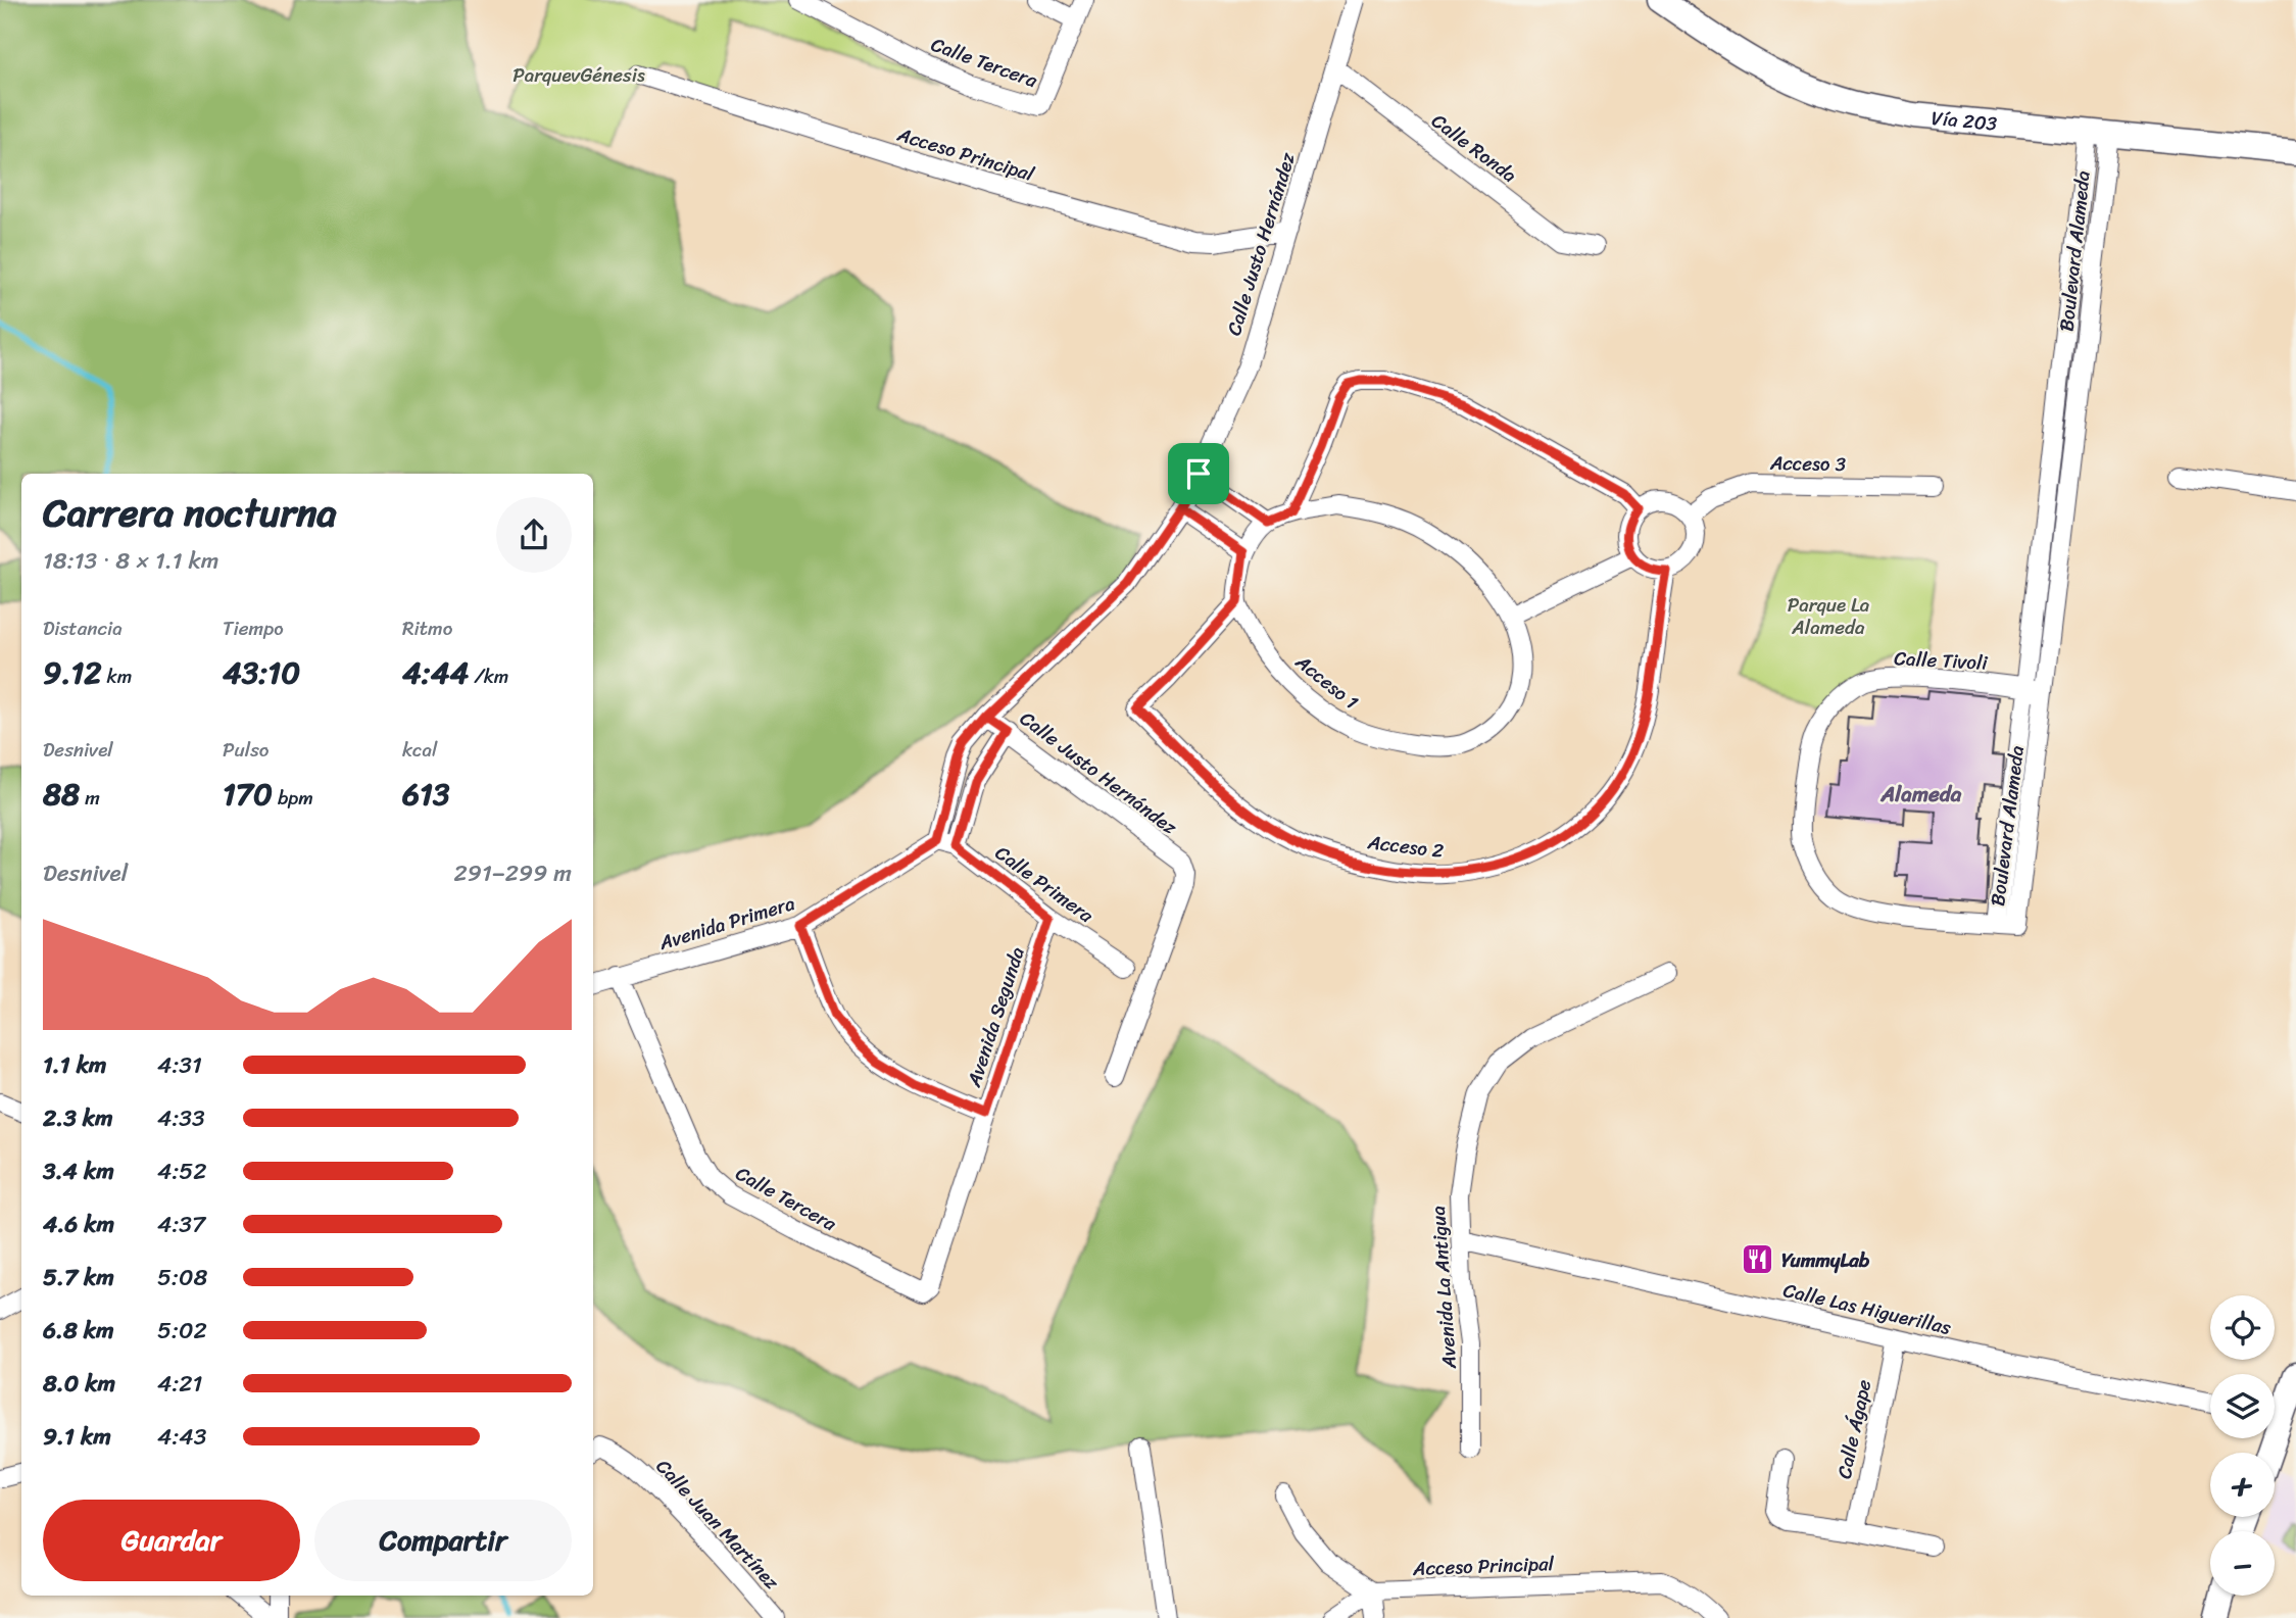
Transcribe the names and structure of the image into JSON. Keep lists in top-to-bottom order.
{
  "streets": {
    "main road": ["Vía 203"],
    "street": [
      "Calle Tercera",
      "Calle Ronda",
      "Acceso Principal",
      "Calle Justo Hernández",
      "Boulevard Alameda",
      "Acceso 3",
      "Calle Tivoli",
      "Acceso 1",
      "Acceso 2",
      "Calle Primera",
      "Avenida Primera",
      "Avenida Segunda",
      "Avenida La Antigua",
      "Calle Las Higuerillas",
      "Calle Ágape",
      "Calle Juan Martínez"
    ]
  },
  "crossings": [
    ["Calle Tercera", "Avenida Primera"],
    ["Calle Tercera", "Avenida Segunda"],
    ["Vía 203", "Boulevard Alameda"],
    ["Calle Ronda", "Calle Justo Hernández"],
    ["Acceso Principal", "Calle Justo Hernández"],
    ["Boulevard Alameda", "Calle Tivoli"],
    ["Acceso 3", "Acceso 2"],
    ["Acceso 1", "Acceso 2"],
    ["Calle Primera", "Avenida Primera"],
    ["Calle Primera", "Avenida Segunda"],
    ["Avenida La Antigua", "Calle Las Higuerillas"],
    ["Calle Las Higuerillas", "Calle Ágape"]
  ],
  "districts": ["Alameda"],
  "parks": ["ParquevGénesis", "Parque La Alameda"],
  "places": {
    "restaurant": ["YummyLab"]
  },
  "page": {
    "heading": ["Carrera nocturna", "18:13 · 8 × 1.1 km"],
    "stats": [
      ["Distancia", "9.12 km"],
      ["Tiempo", "43:10"],
      ["Ritmo", "4:44 /km"],
      ["Desnivel", "88 m"],
      ["Pulso", "170 bpm"],
      ["kcal", "613"]
    ],
    "chart": ["Desnivel", "291–299 m"],
    "list": [
      {
        "name": "1.1 km",
        "note": "4:31"
      },
      {
        "name": "2.3 km",
        "note": "4:33"
      },
      {
        "name": "3.4 km",
        "note": "4:52"
      },
      {
        "name": "4.6 km",
        "note": "4:37"
      },
      {
        "name": "5.7 km",
        "note": "5:08"
      },
      {
        "name": "6.8 km",
        "note": "5:02"
      },
      {
        "name": "8.0 km",
        "note": "4:21"
      },
      {
        "name": "9.1 km",
        "note": "4:43"
      }
    ],
    "map_buttons": ["+", "−"],
    "buttons": ["Guardar", "Compartir"]
  }
}
